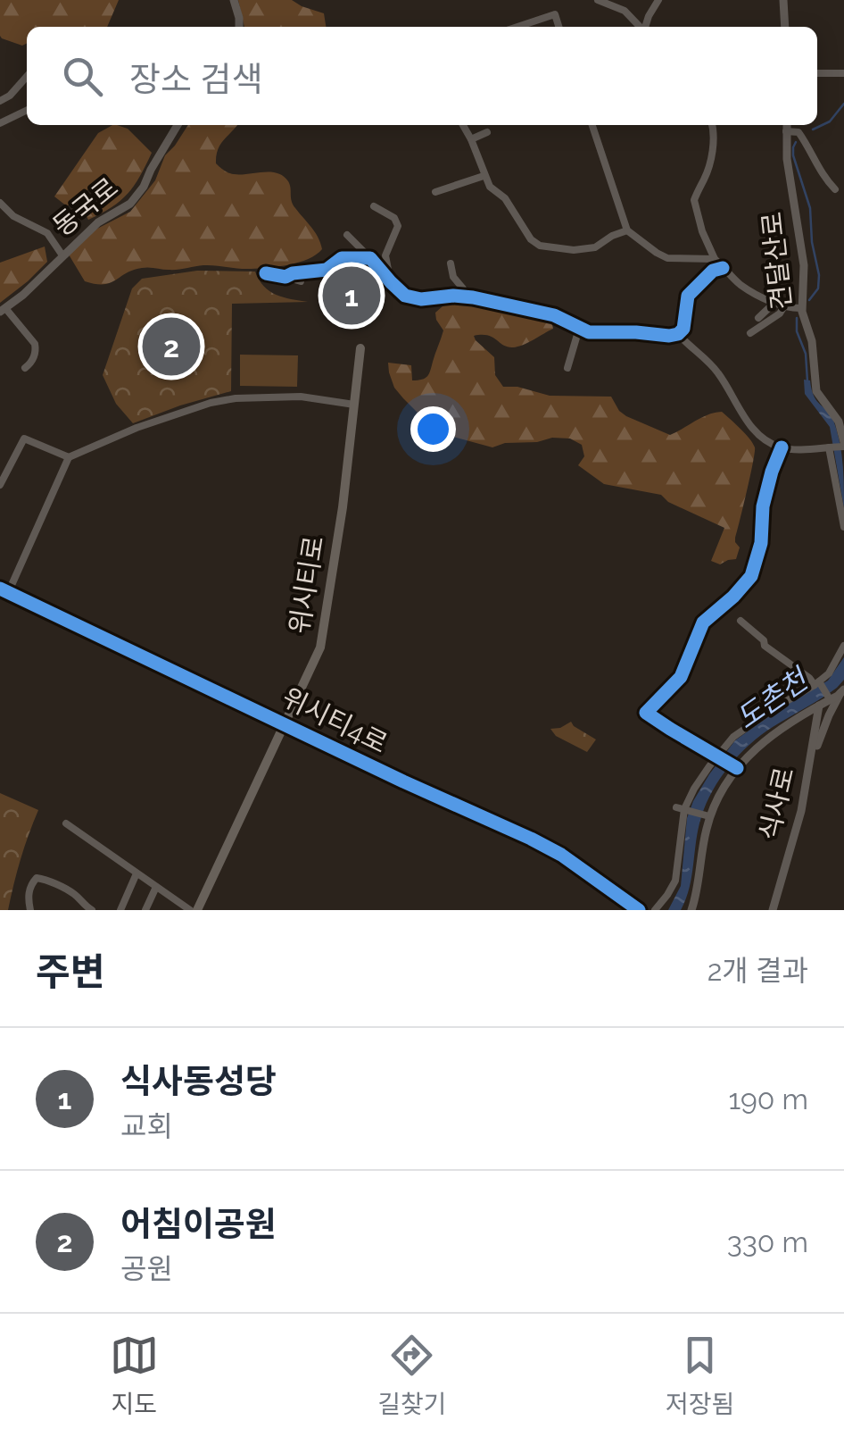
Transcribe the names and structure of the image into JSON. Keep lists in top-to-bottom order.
{
  "streets": {
    "main road": ["위시티로"],
    "street": [
      "동국로",
      "견달산로",
      "위시티4로",
      "식사로"
    ]
  },
  "crossings": [
    ["위시티로", "위시티4로"]
  ],
  "water": ["도촌천"],
  "page": {
    "search": "장소 검색",
    "pins": ["1", "2"],
    "heading": ["주변", "2개 결과"],
    "list": [
      {
        "mark": "1",
        "name": "식사동성당",
        "note": "교회",
        "value": "190 m"
      },
      {
        "mark": "2",
        "name": "어침이공원",
        "note": "공원",
        "value": "330 m"
      }
    ],
    "nav": ["지도", "길찾기", "저장됨"]
  }
}
